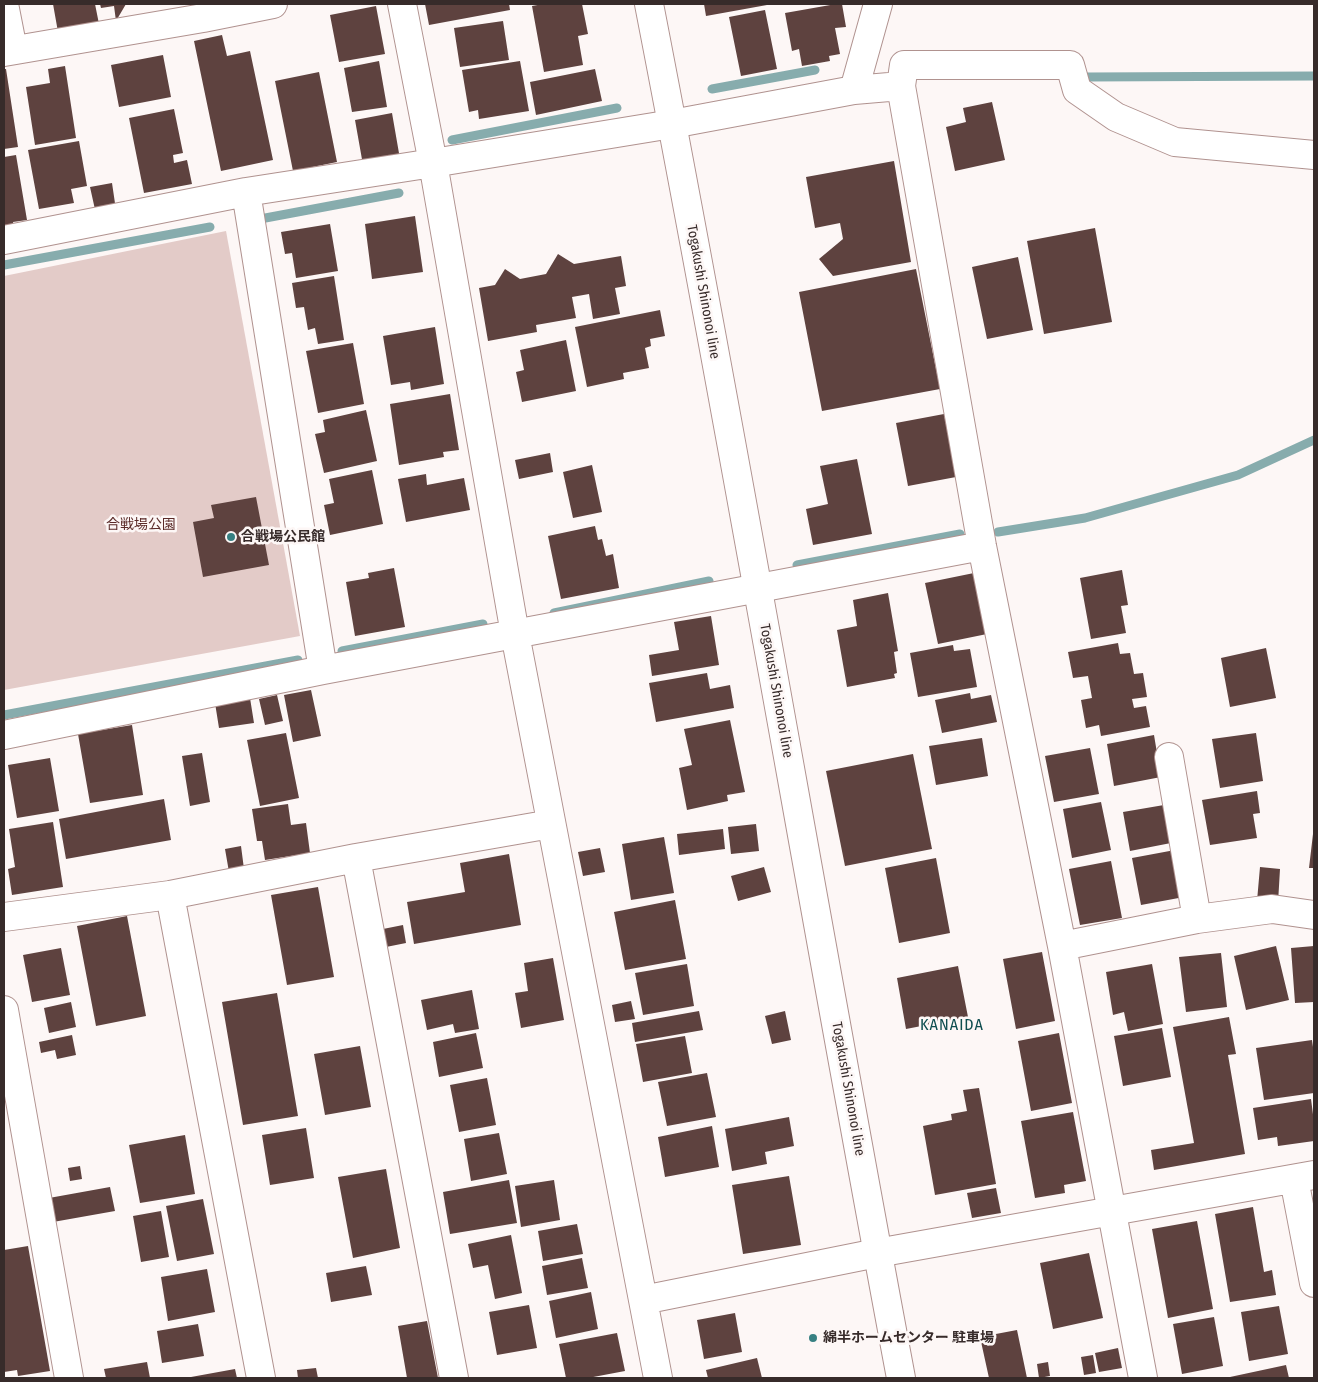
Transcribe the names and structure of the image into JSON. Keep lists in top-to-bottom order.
{
  "streets": {
    "street": ["Togakushi Shinonoi line"]
  },
  "districts": ["KANAIDA"],
  "parks": ["合戦場公園"],
  "places": ["合戦場公民館", "綿半ホームセンター 駐車場"]
}
